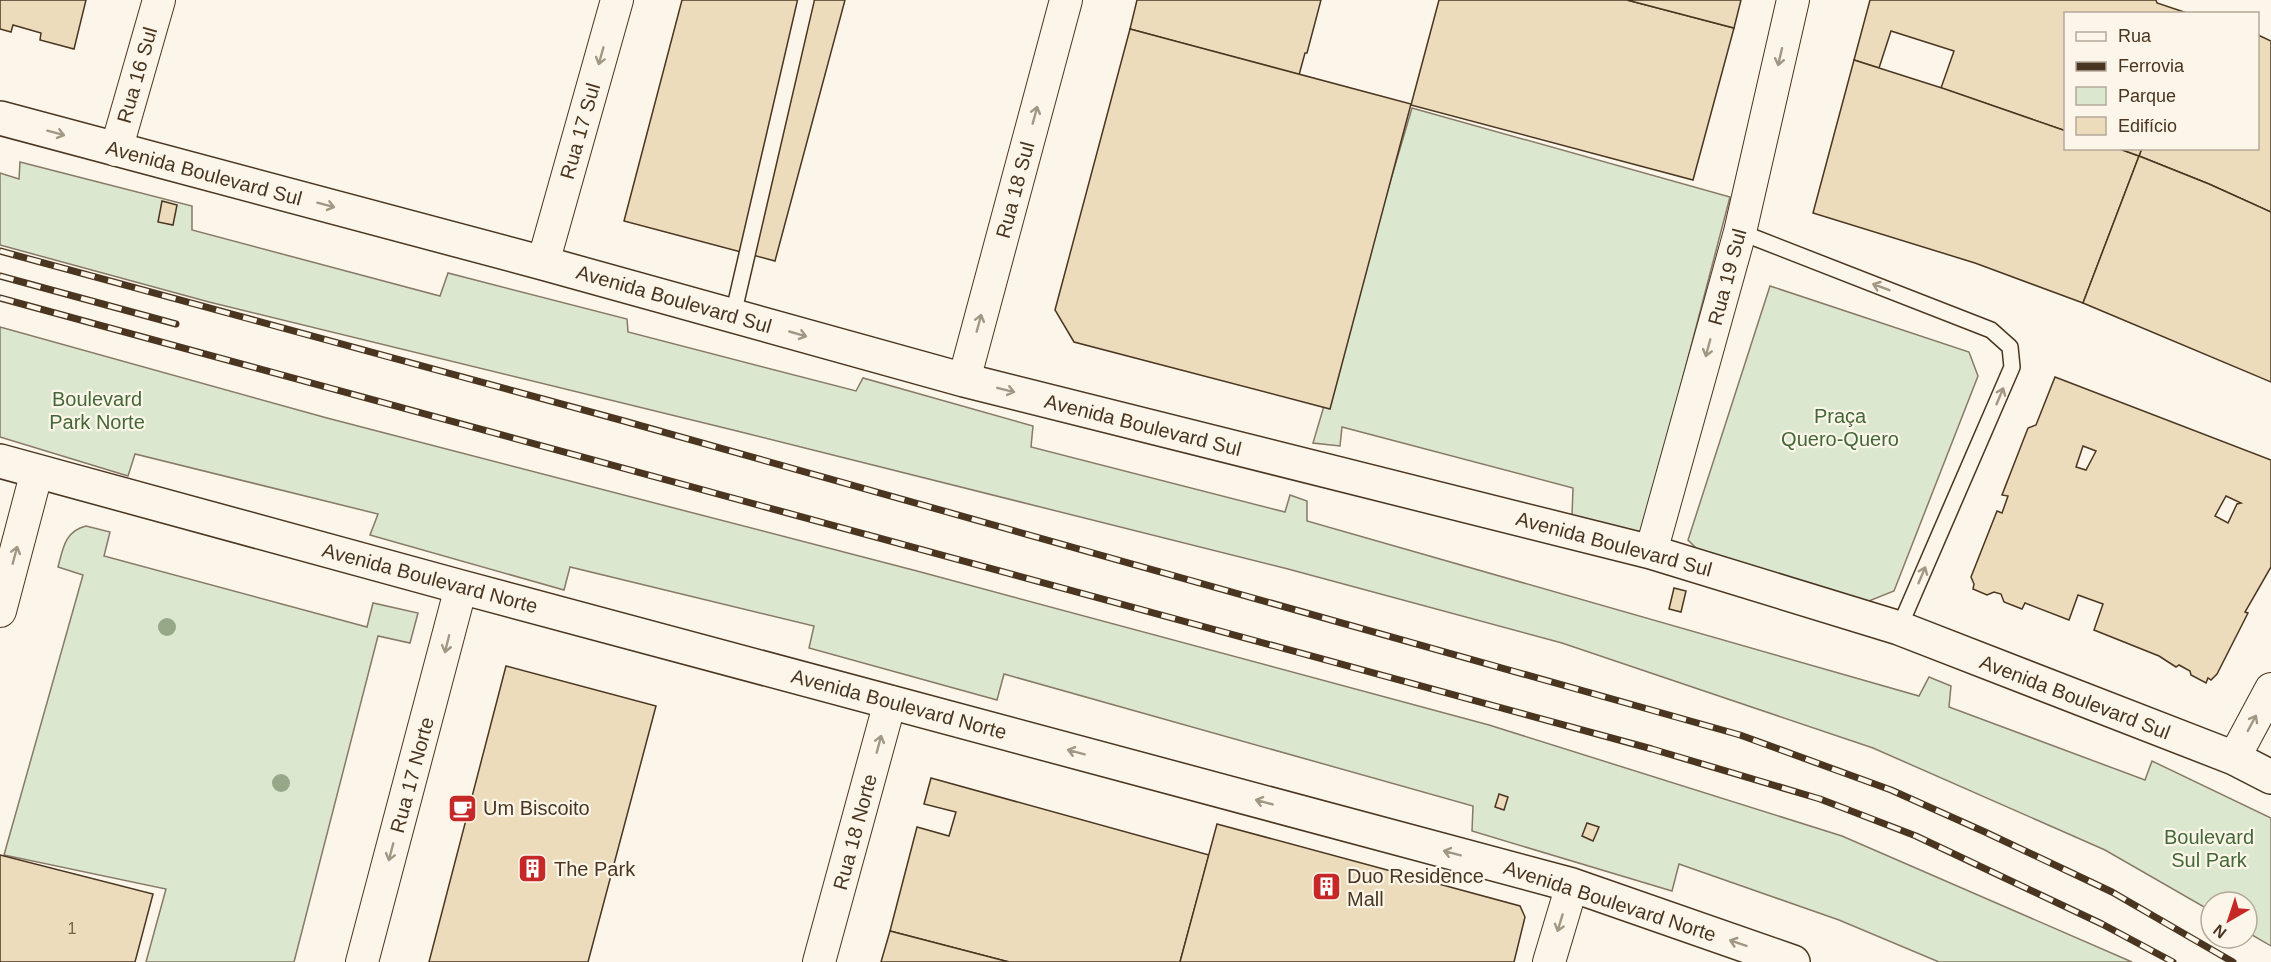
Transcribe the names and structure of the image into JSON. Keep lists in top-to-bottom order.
{
  "streets": {
    "street": [
      "Rua 16 Sul",
      "Rua 17 Sul",
      "Avenida Boulevard Sul",
      "Rua 18 Sul",
      "Rua 19 Sul",
      "Avenida Boulevard Norte",
      "Rua 17 Norte",
      "Rua 18 Norte"
    ]
  },
  "crossings": [
    ["Rua 16 Sul", "Avenida Boulevard Sul"],
    ["Rua 17 Sul", "Avenida Boulevard Sul"],
    ["Avenida Boulevard Sul", "Rua 18 Sul"],
    ["Avenida Boulevard Sul", "Rua 19 Sul"],
    ["Avenida Boulevard Norte", "Rua 17 Norte"],
    ["Avenida Boulevard Norte", "Rua 18 Norte"]
  ],
  "one_way": [
    "Rua 17 Sul",
    "Avenida Boulevard Sul",
    "Rua 18 Sul",
    "Rua 19 Sul",
    "Avenida Boulevard Norte",
    "Rua 17 Norte",
    "Rua 18 Norte"
  ],
  "parks": ["Boulevard Park Norte", "Praça Quero-Quero", "Boulevard Sul Park"],
  "places": {
    "cafe": ["Um Biscoito"],
    "building": ["The Park", "Duo Residence Mall"]
  },
  "house_numbers": ["1"],
  "legend": [
    "Rua",
    "Ferrovia",
    "Parque",
    "Edifício"
  ],
  "north": "bottom left"
}
